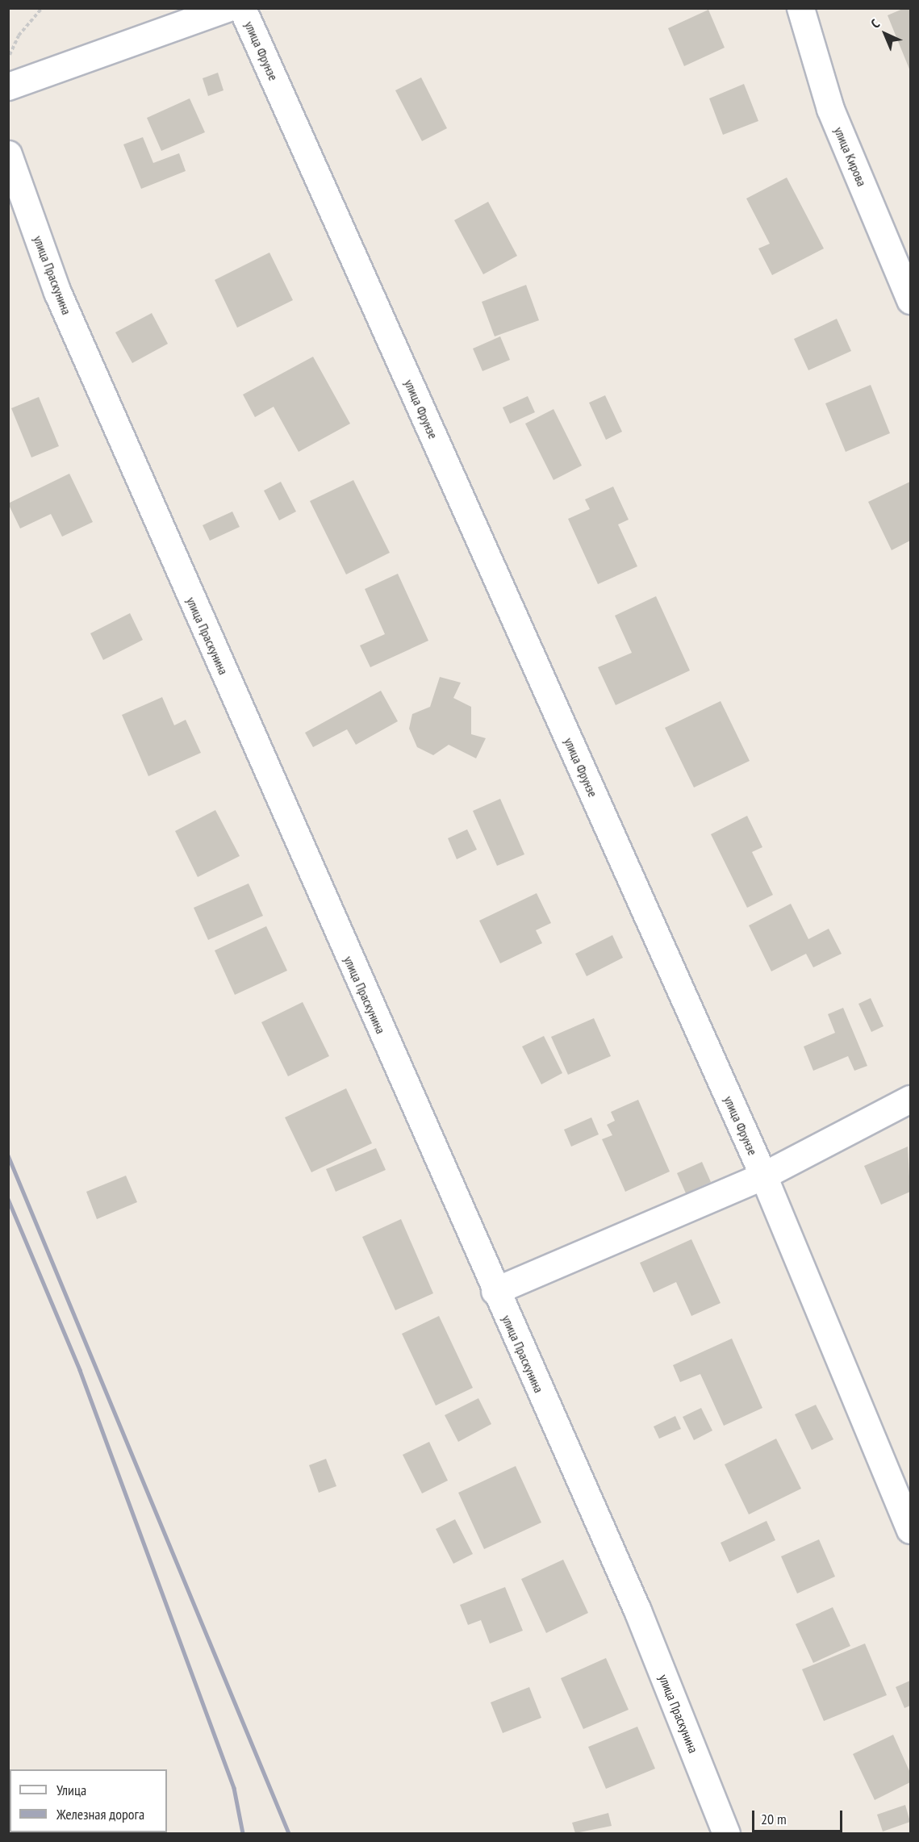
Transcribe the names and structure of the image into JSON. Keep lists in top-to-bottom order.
{
  "streets": {
    "street": ["улица Фрунзе", "улица Кирова", "улица Праскунина"]
  },
  "legend": ["Улица", "Железная дорога"],
  "scale_bar": "20 m",
  "north": "top left"
}
